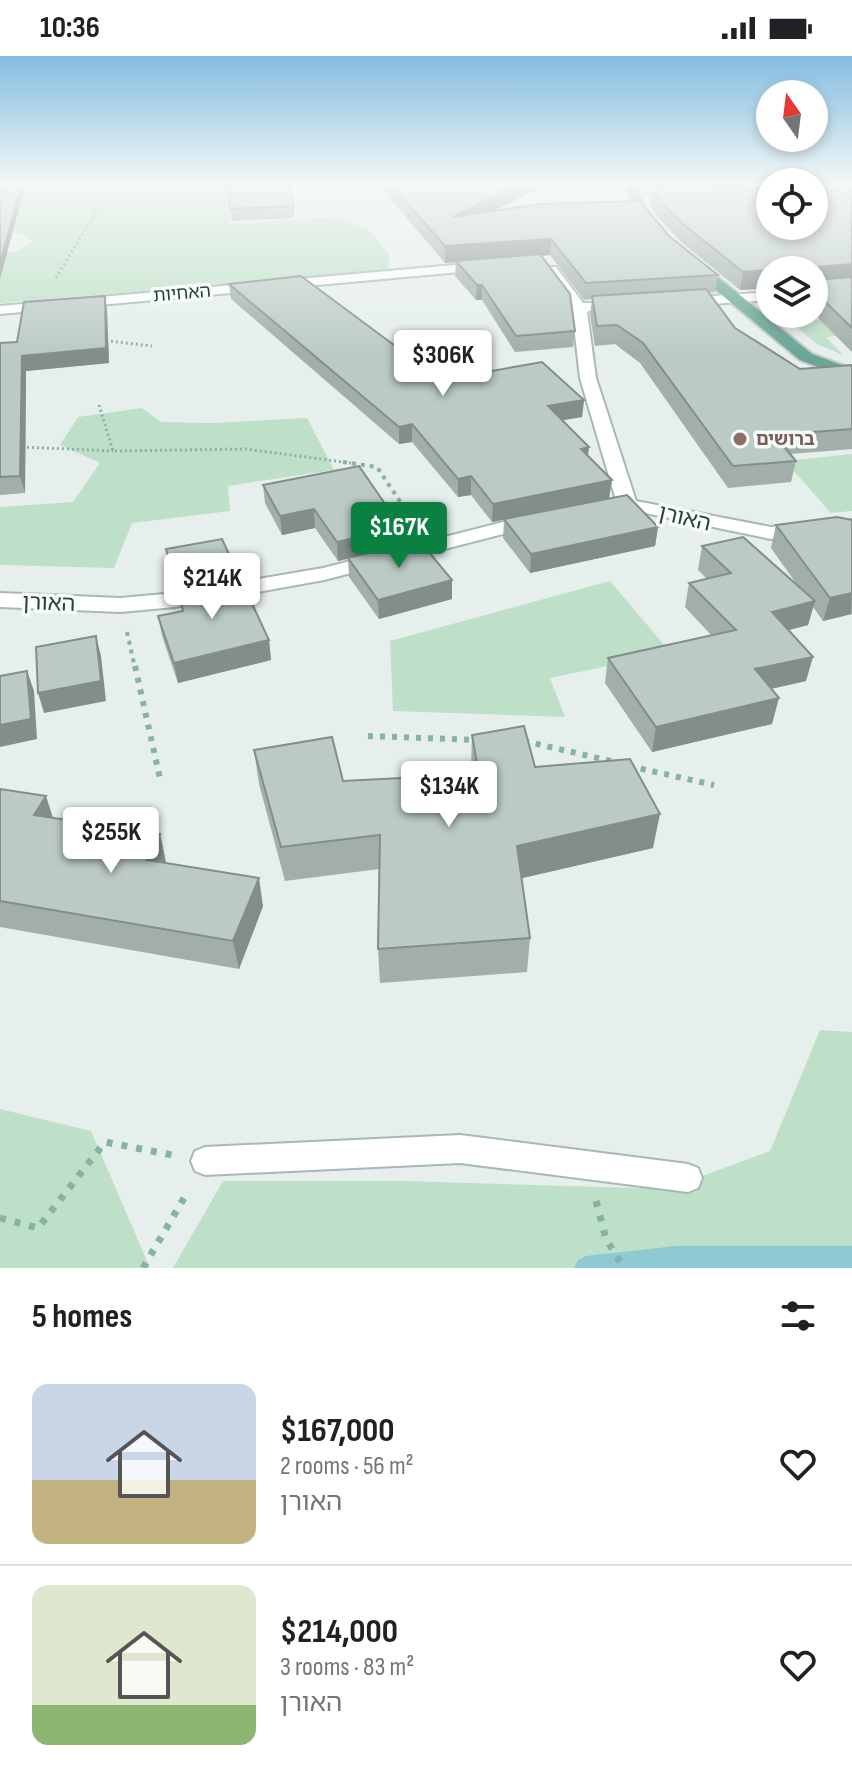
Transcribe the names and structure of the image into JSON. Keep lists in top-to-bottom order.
{
  "streets": {
    "street": ["האחיות", "האורן"]
  },
  "places": ["ברושים"],
  "north": "top",
  "page": {
    "status": "10:36",
    "price": [
      "$306K",
      "$167K",
      "$214K",
      "$134K",
      "$255K"
    ],
    "heading": "5 homes",
    "list": [
      {
        "name": "$167,000",
        "note": "2 rooms · 56 m² · האורן"
      },
      {
        "name": "$214,000",
        "note": "3 rooms · 83 m² · האורן"
      }
    ]
  }
}
